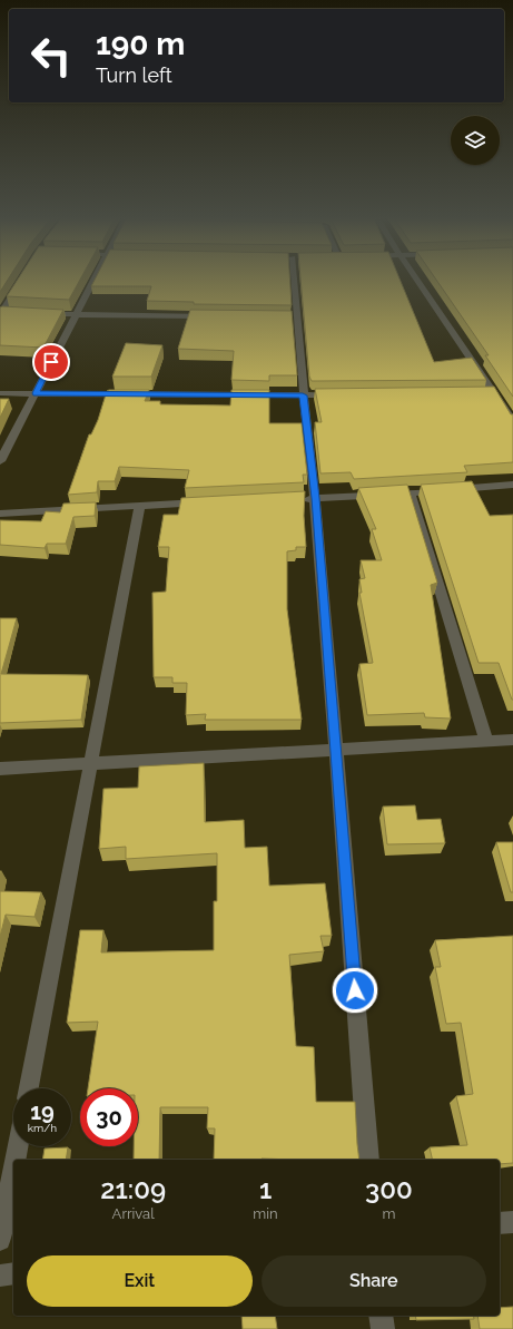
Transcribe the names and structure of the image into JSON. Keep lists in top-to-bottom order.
{
  "page": {
    "turn": ["190 m", "Turn left"],
    "speed": "19 km/h",
    "limit": "30",
    "eta": [
      "21:09",
      "Arrival",
      "1",
      "min",
      "300",
      "m"
    ],
    "buttons": ["Exit", "Share"]
  }
}
